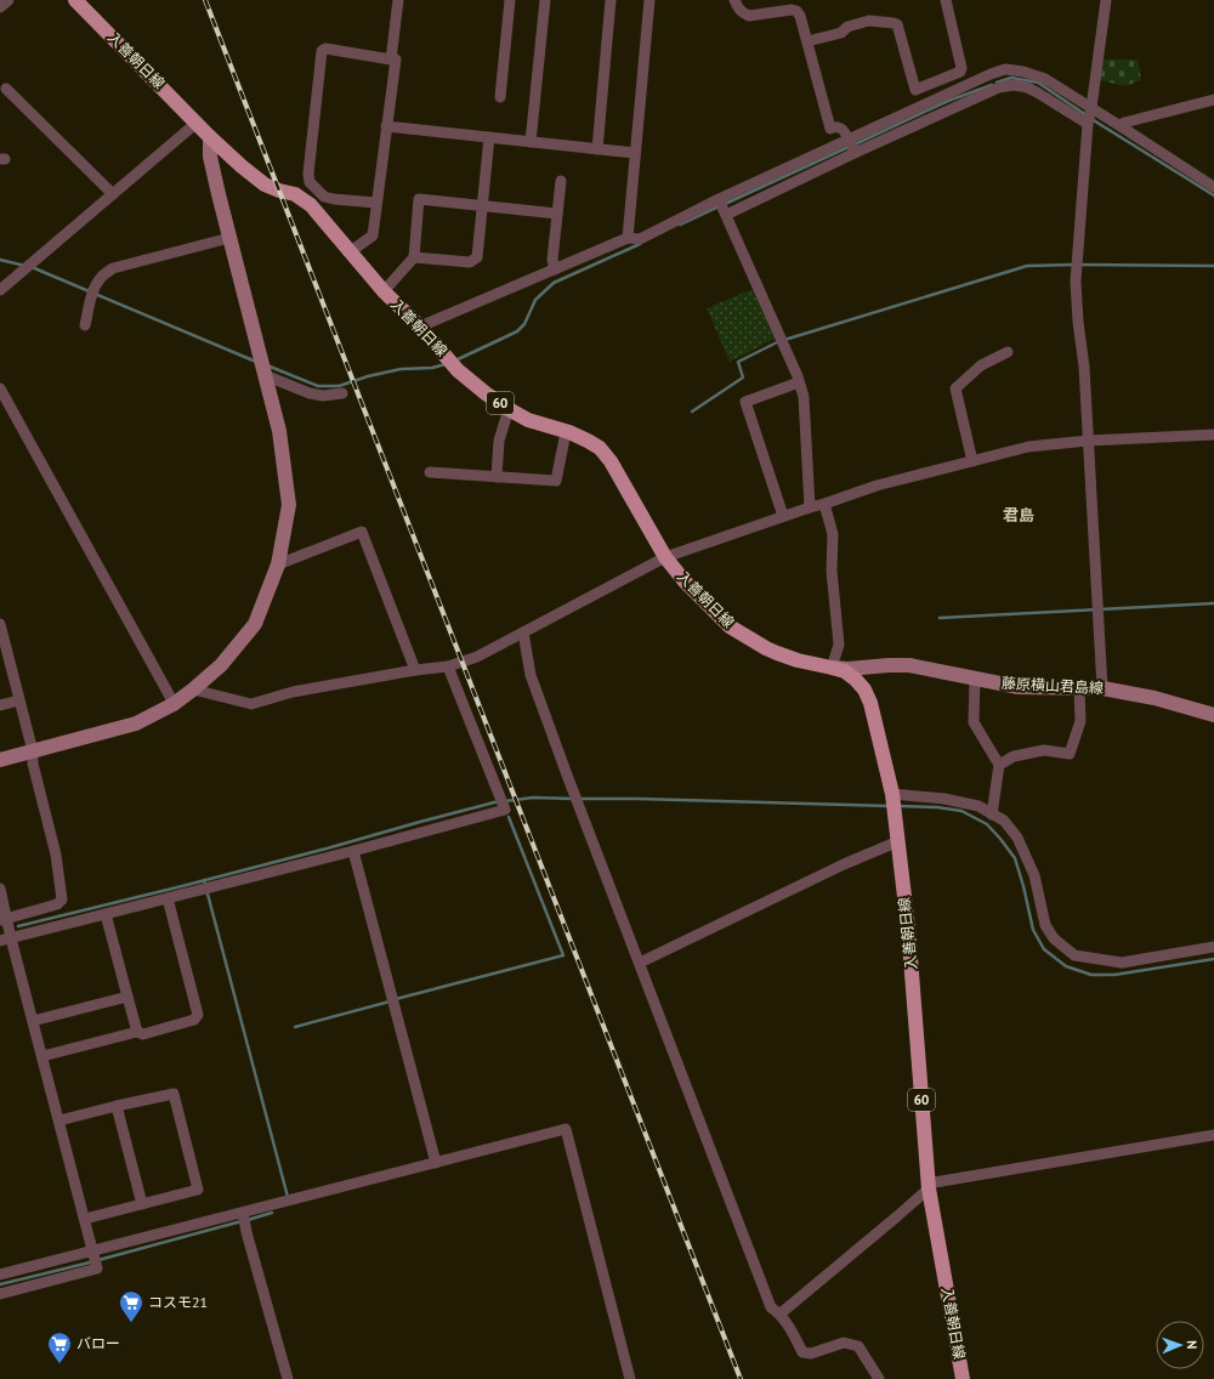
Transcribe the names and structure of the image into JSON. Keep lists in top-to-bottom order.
{
  "streets": {
    "main road": ["入善朝日線", "60"],
    "street": ["藤原横山君島線"]
  },
  "crossings": [
    ["入善朝日線", "藤原横山君島線"]
  ],
  "districts": ["君島"],
  "places": {
    "supermarket": ["コスモ21", "バロー"]
  },
  "north": "right"
}
